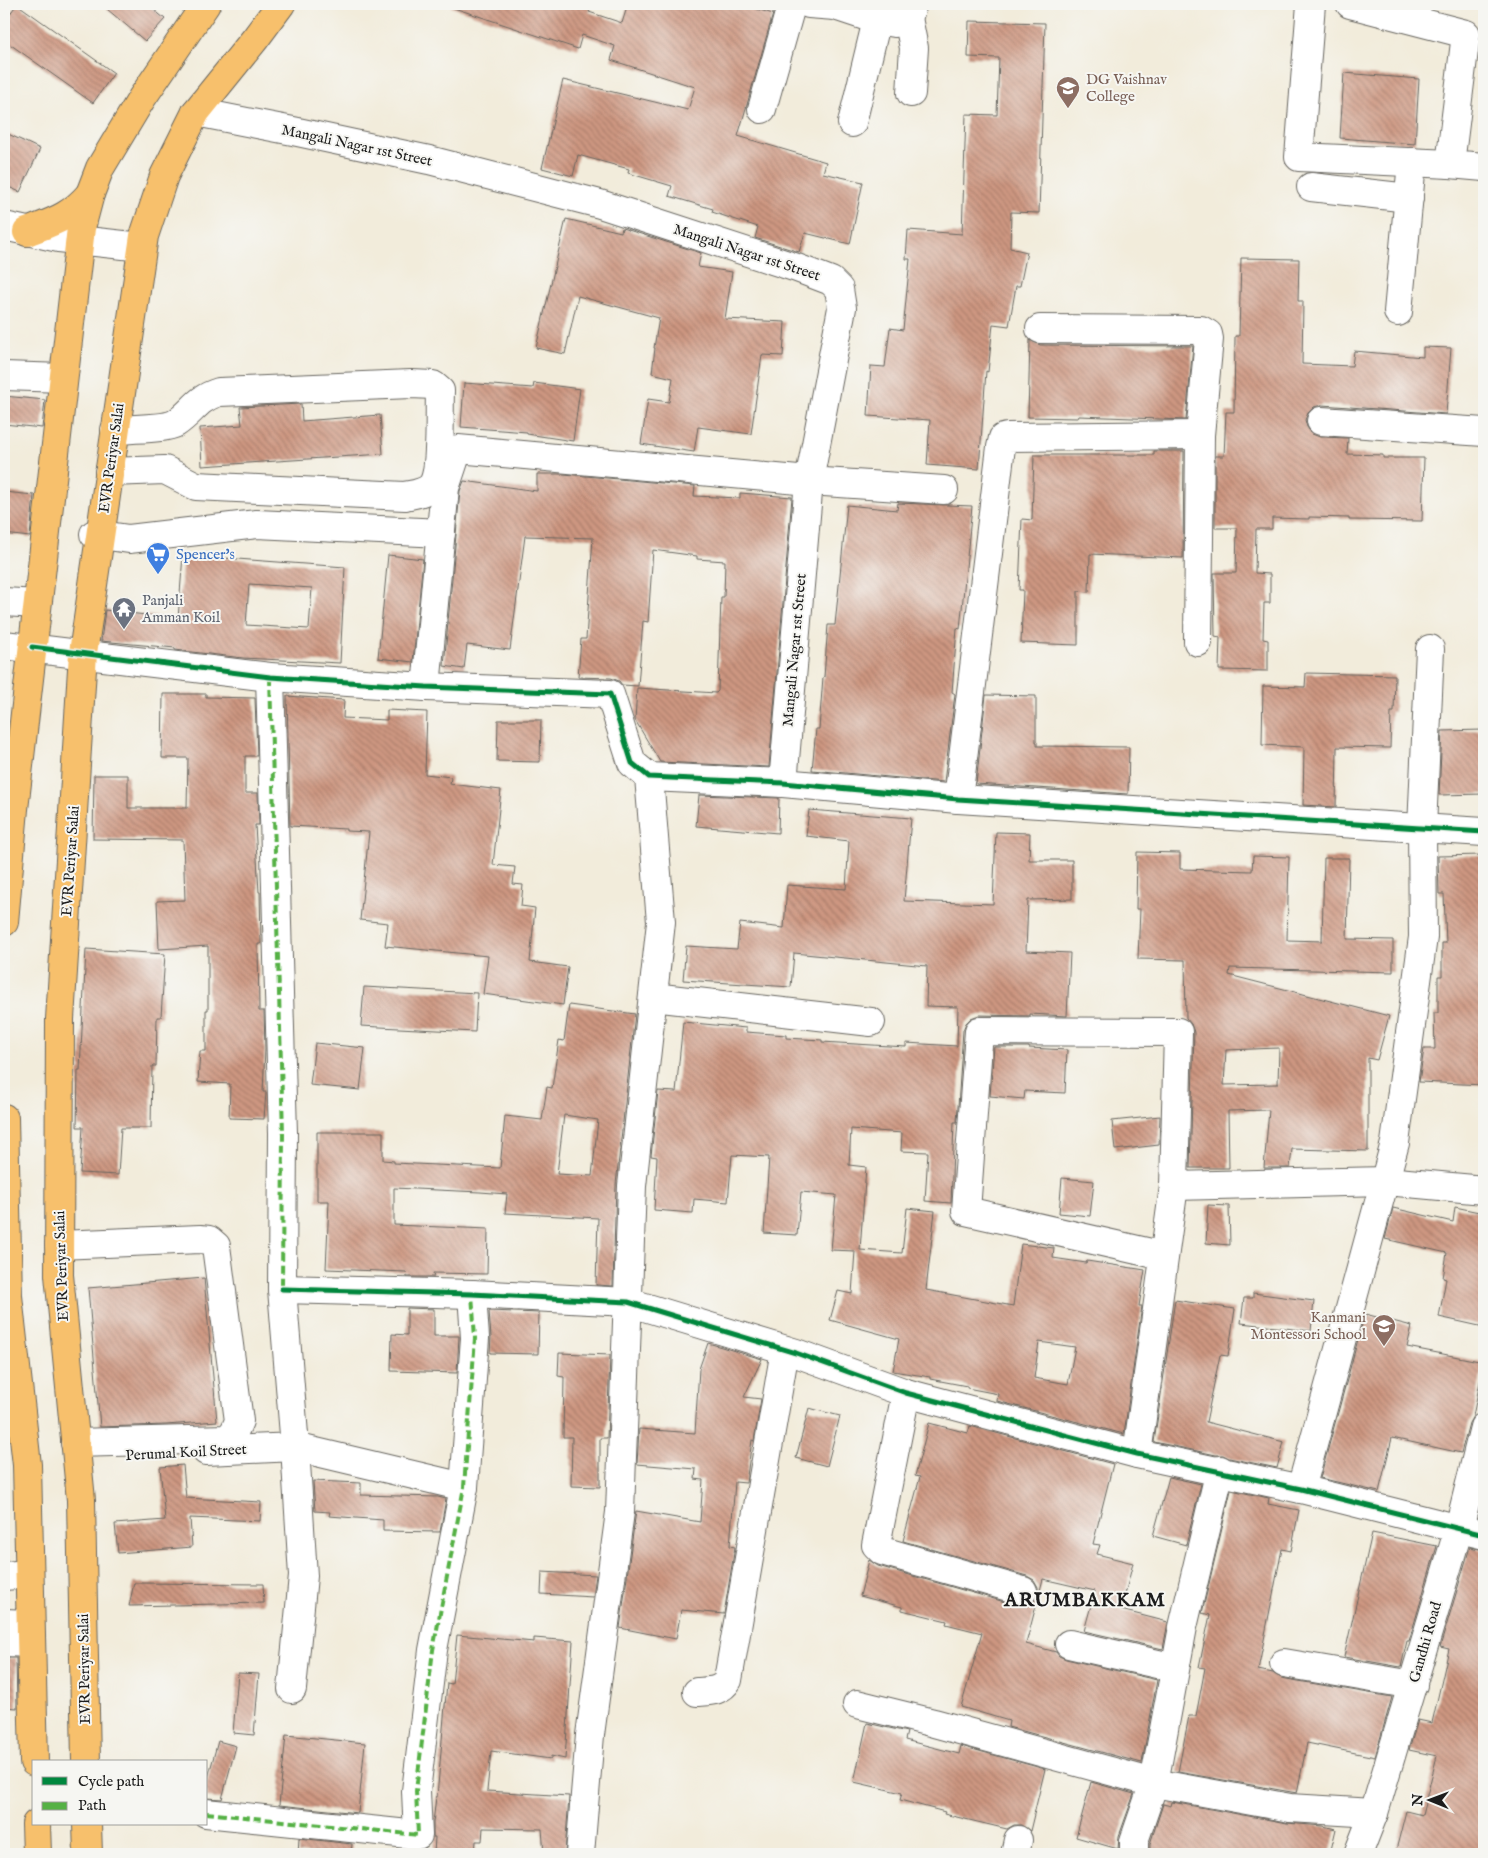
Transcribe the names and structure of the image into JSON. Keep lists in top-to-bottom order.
{
  "streets": {
    "main road": ["EVR Periyar Salai"],
    "street": ["Mangali Nagar 1st Street", "Perumal Koil Street", "Gandhi Road"]
  },
  "crossings": [
    ["Mangali Nagar 1st Street", "EVR Periyar Salai"],
    ["EVR Periyar Salai", "Perumal Koil Street"]
  ],
  "districts": ["ARUMBAKKAM"],
  "places": {
    "school or university": ["DG Vaishnav College", "Kanmani Montessori School"],
    "supermarket": ["Spencer's"],
    "temple": ["Panjali Amman Koil"]
  },
  "legend": ["Cycle path", "Path"],
  "north": "left"
}
